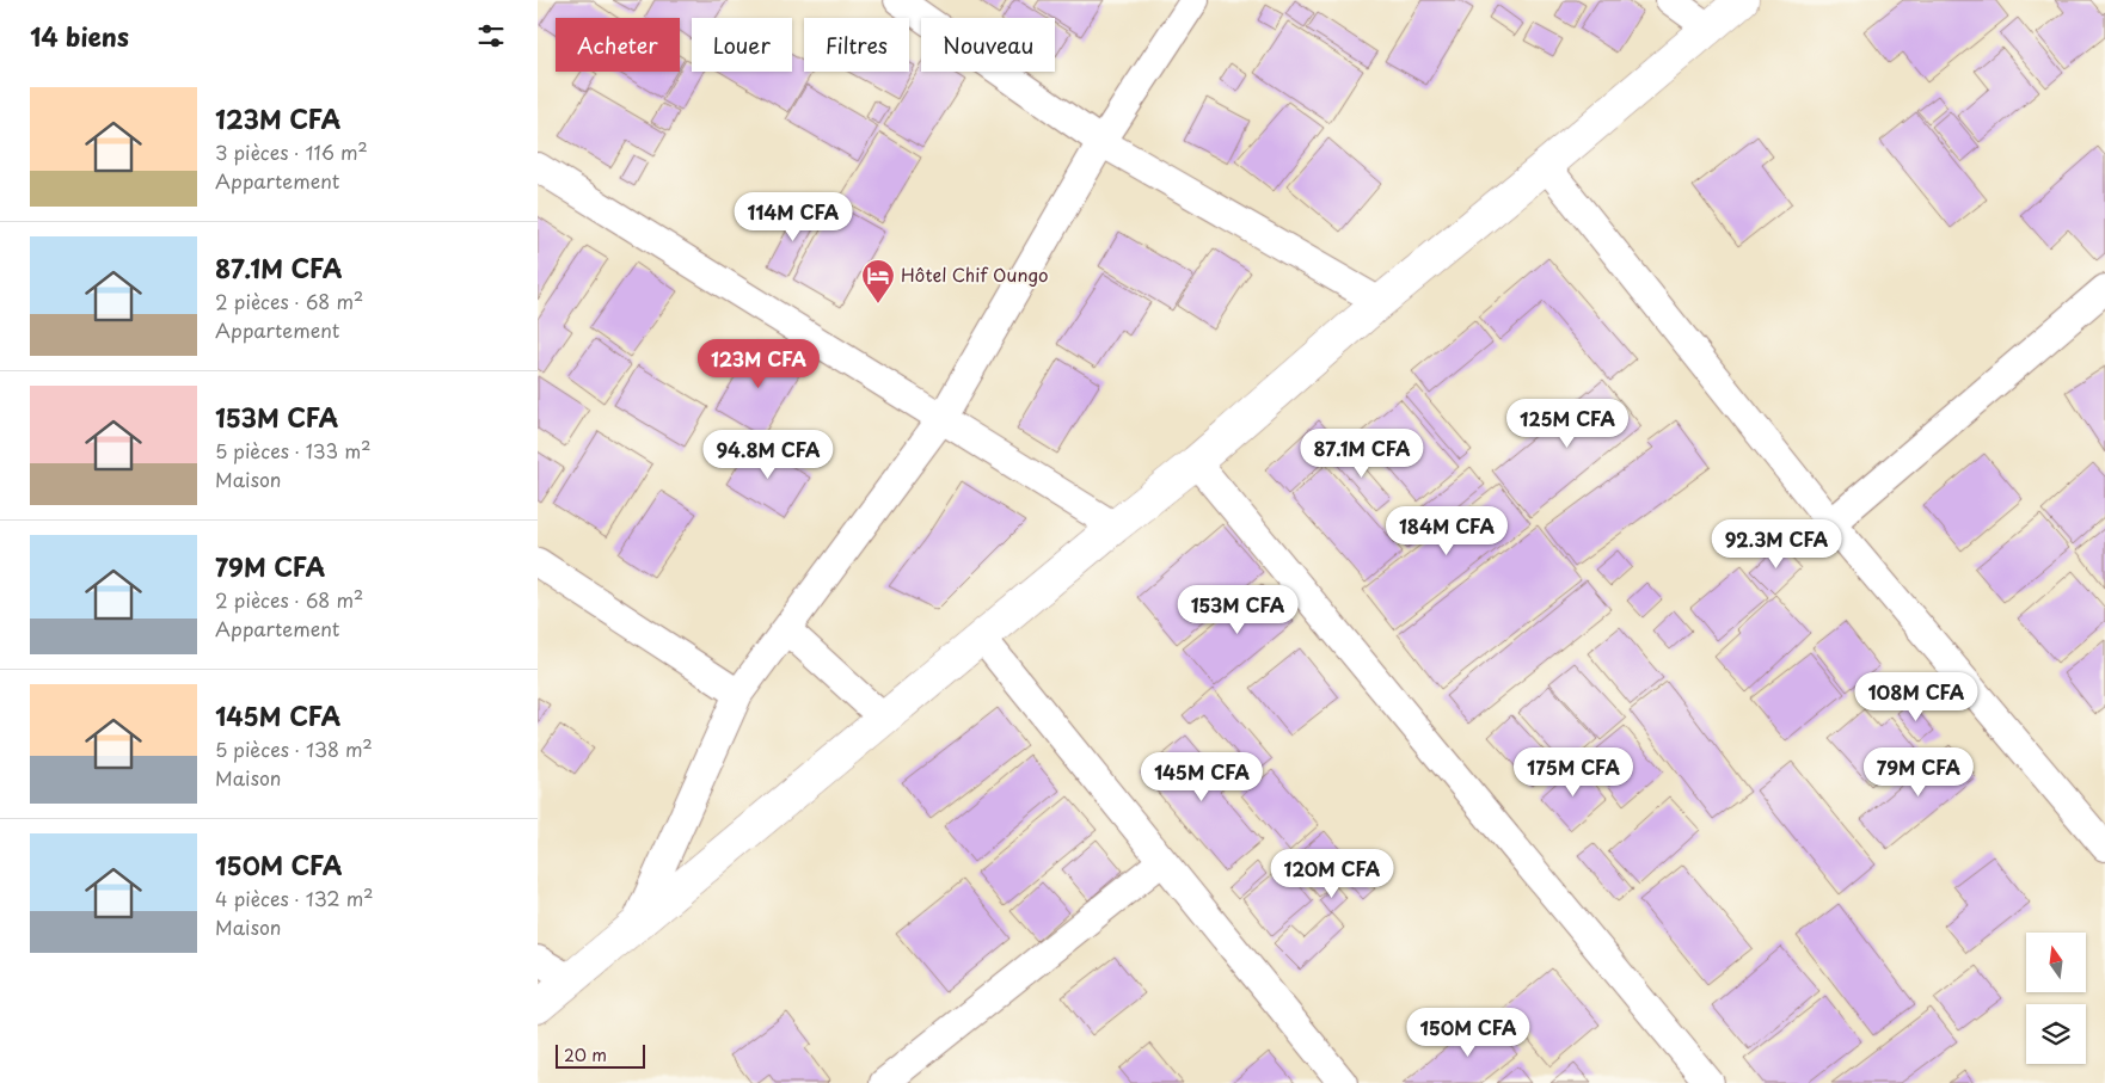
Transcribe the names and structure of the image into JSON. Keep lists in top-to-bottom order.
{
  "places": {
    "hotel": ["Hôtel Chif Oungo"]
  },
  "scale_bar": "20 m",
  "north": "top",
  "page": {
    "heading": "14 biens",
    "chip": [
      "Acheter",
      "Louer",
      "Filtres",
      "Nouveau"
    ],
    "list": [
      {
        "name": "123M CFA",
        "note": "3 pièces · 116 m² · Appartement"
      },
      {
        "name": "87.1M CFA",
        "note": "2 pièces · 68 m² · Appartement"
      },
      {
        "name": "153M CFA",
        "note": "5 pièces · 133 m² · Maison"
      },
      {
        "name": "79M CFA",
        "note": "2 pièces · 68 m² · Appartement"
      },
      {
        "name": "145M CFA",
        "note": "5 pièces · 138 m² · Maison"
      },
      {
        "name": "150M CFA",
        "note": "4 pièces · 132 m² · Maison"
      }
    ],
    "price": [
      "114M CFA",
      "123M CFA",
      "125M CFA",
      "87.1M CFA",
      "94.8M CFA",
      "184M CFA",
      "92.3M CFA",
      "153M CFA",
      "108M CFA",
      "175M CFA",
      "79M CFA",
      "145M CFA",
      "120M CFA",
      "150M CFA"
    ],
    "scale": "20 m"
  }
}
